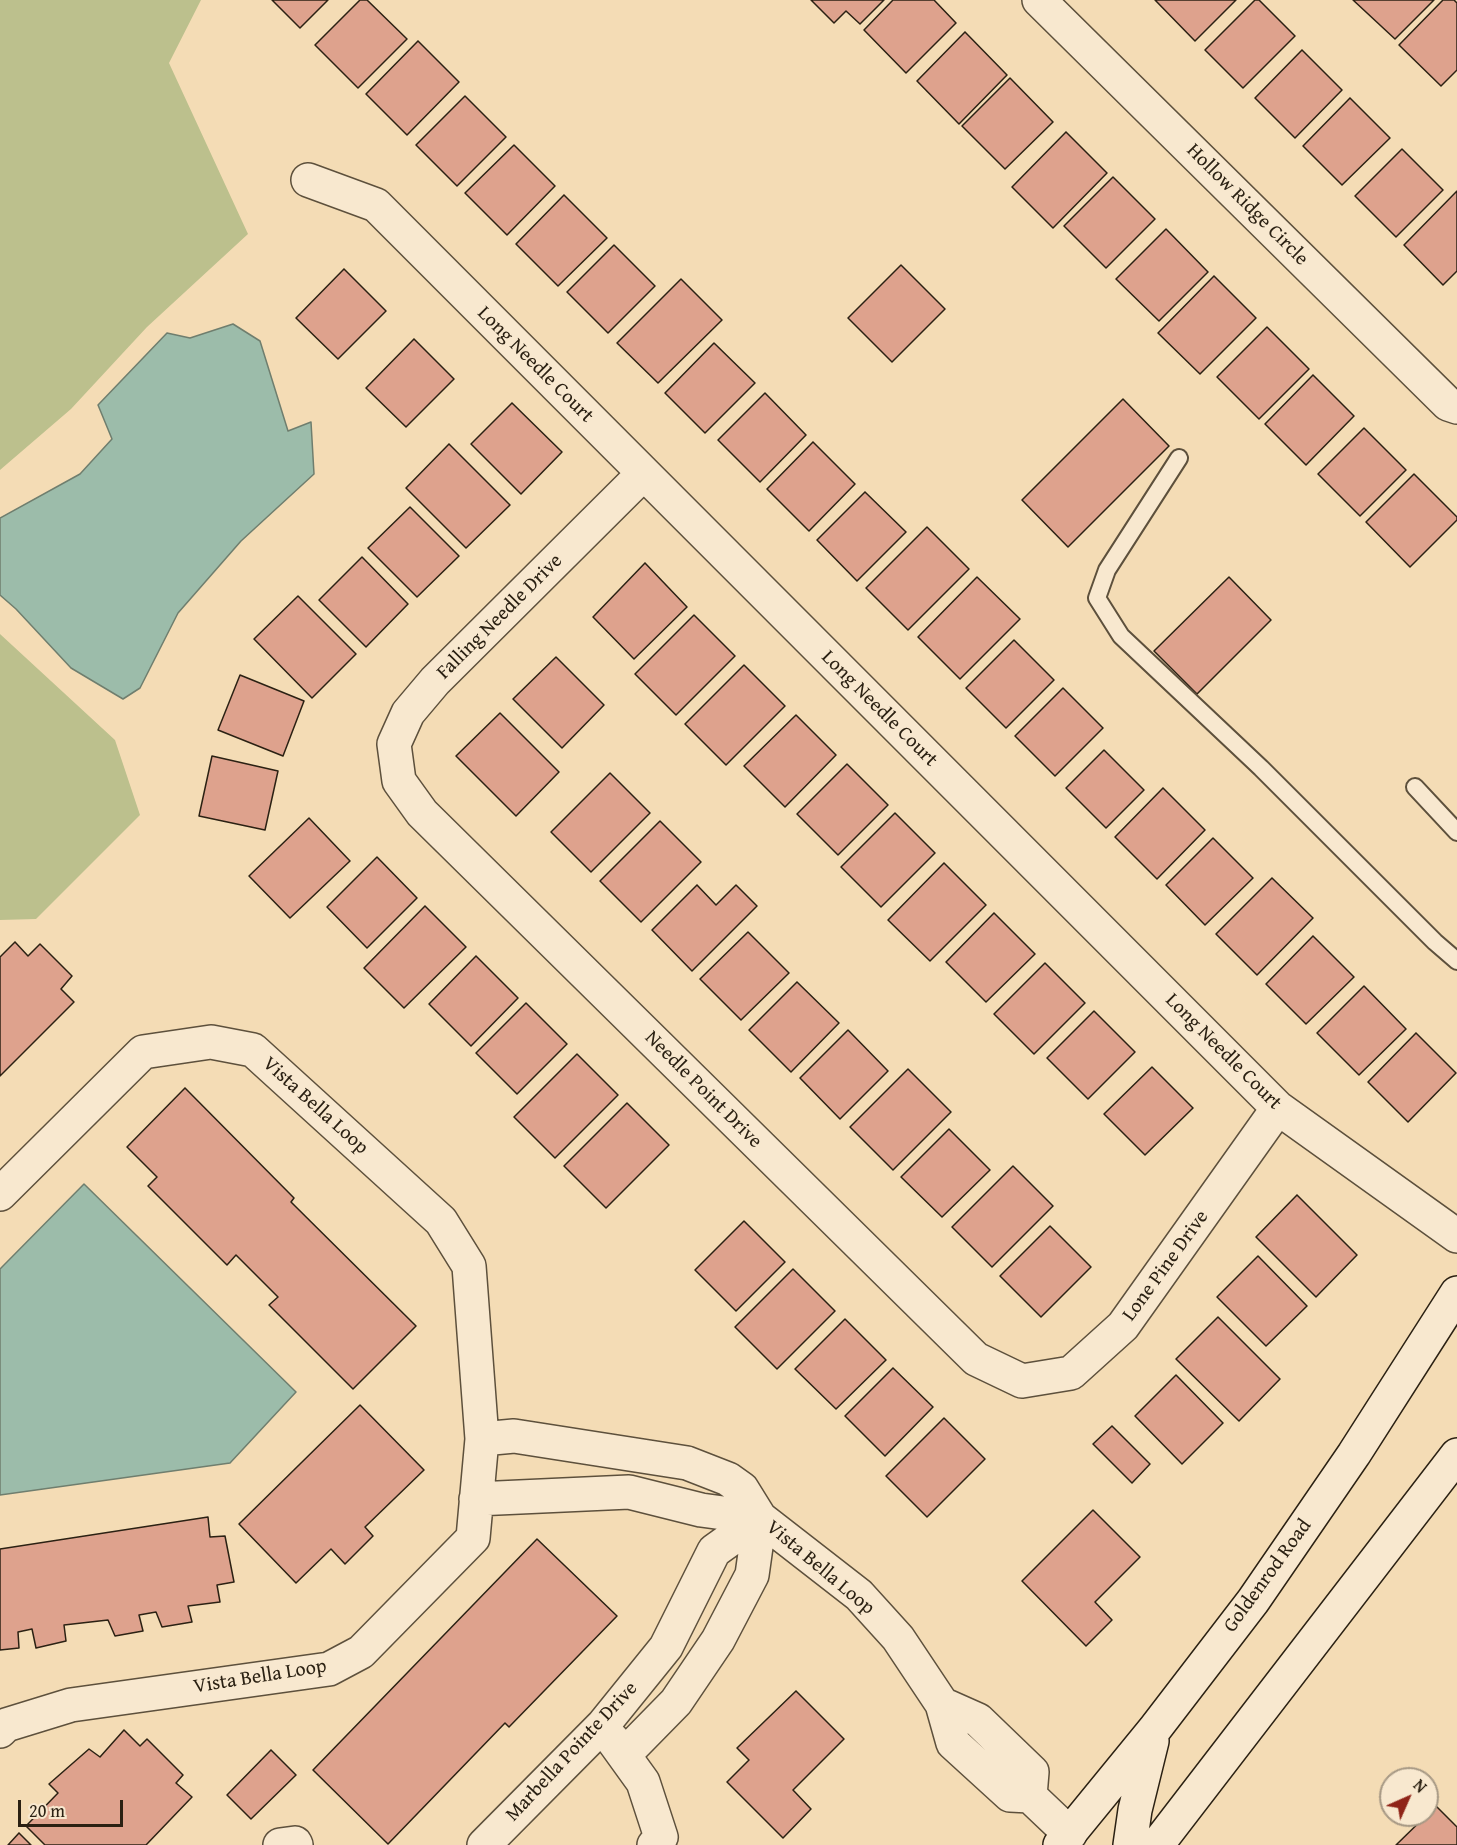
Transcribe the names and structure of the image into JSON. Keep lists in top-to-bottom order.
{
  "streets": {
    "street": [
      "Hollow Ridge Circle",
      "Long Needle Court",
      "Falling Needle Drive",
      "Needle Point Drive",
      "Vista Bella Loop",
      "Lone Pine Drive",
      "Goldenrod Road",
      "Marbella Pointe Drive"
    ]
  },
  "crossings": [
    ["Long Needle Court", "Falling Needle Drive"],
    ["Long Needle Court", "Lone Pine Drive"],
    ["Falling Needle Drive", "Needle Point Drive"],
    ["Needle Point Drive", "Lone Pine Drive"],
    ["Vista Bella Loop", "Goldenrod Road"],
    ["Vista Bella Loop", "Marbella Pointe Drive"]
  ],
  "scale_bar": "20 m",
  "north": "top right"
}
